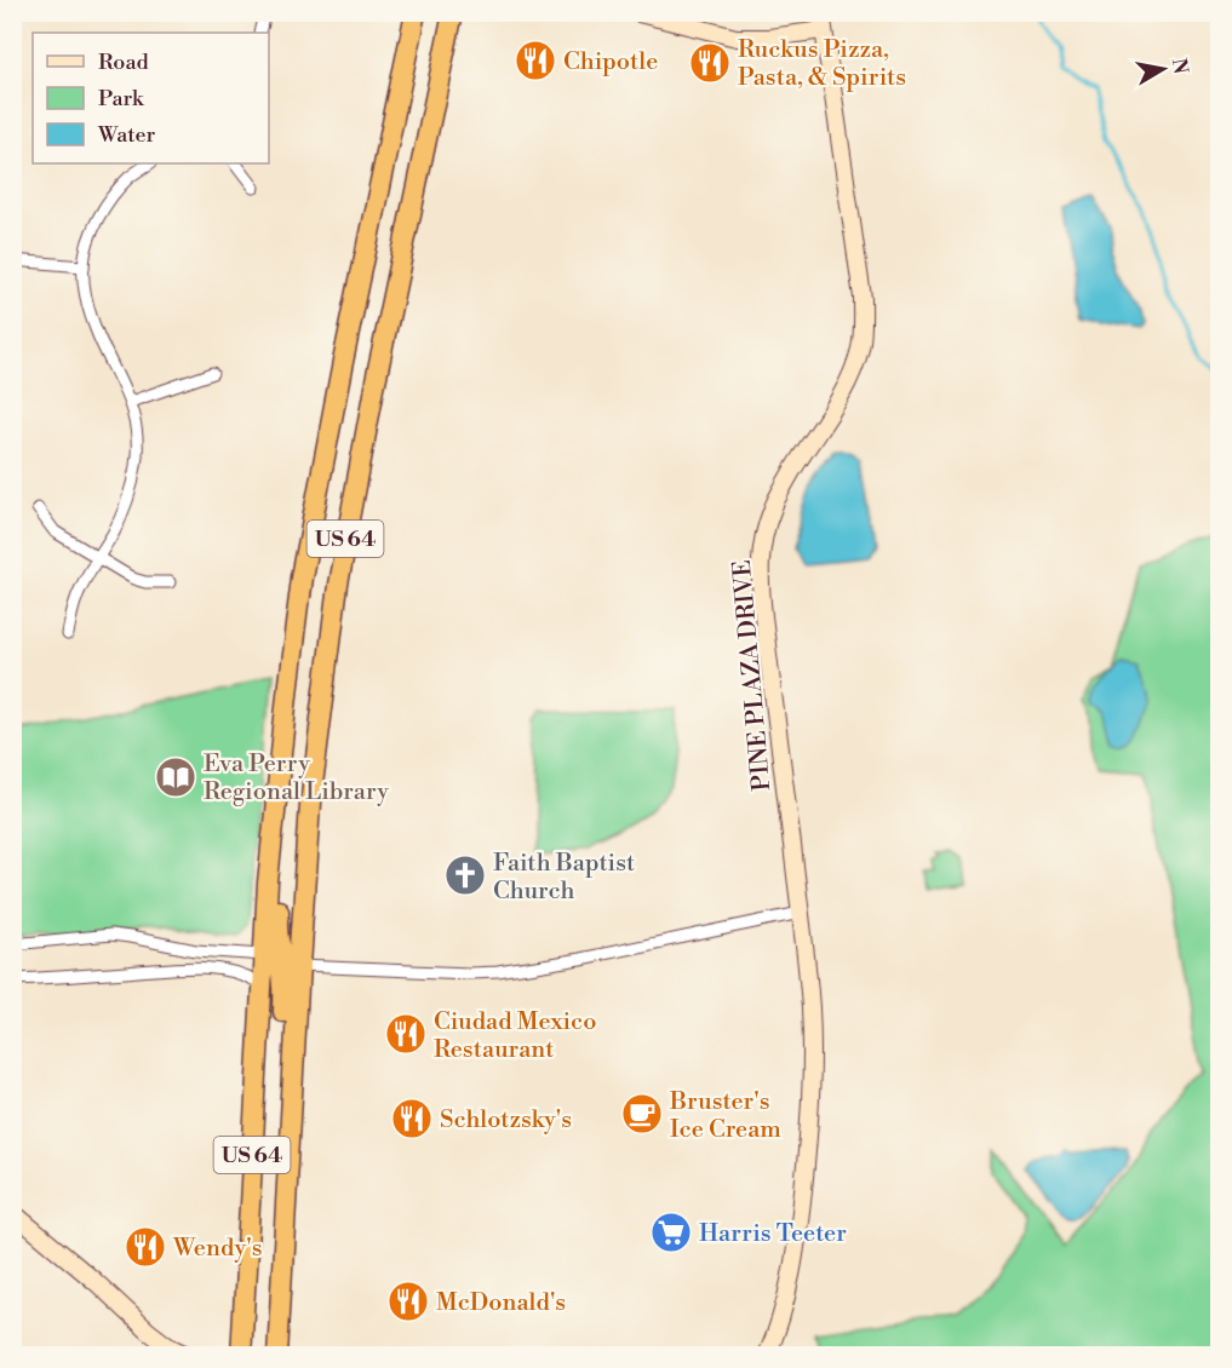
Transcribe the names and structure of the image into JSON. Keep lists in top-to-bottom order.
{
  "streets": {
    "highway": ["US 64"],
    "street": ["PINE PLAZA DRIVE"]
  },
  "places": {
    "restaurant": [
      "Chipotle",
      "Ruckus Pizza, Pasta, & Spirits",
      "Ciudad Mexico Restaurant",
      "Schlotzsky's",
      "Wendy's",
      "McDonald's"
    ],
    "library": ["Eva Perry Regional Library"],
    "church": ["Faith Baptist Church"],
    "cafe": ["Bruster's Ice Cream"],
    "supermarket": ["Harris Teeter"]
  },
  "legend": ["Road", "Park", "Water"],
  "north": "right"
}
